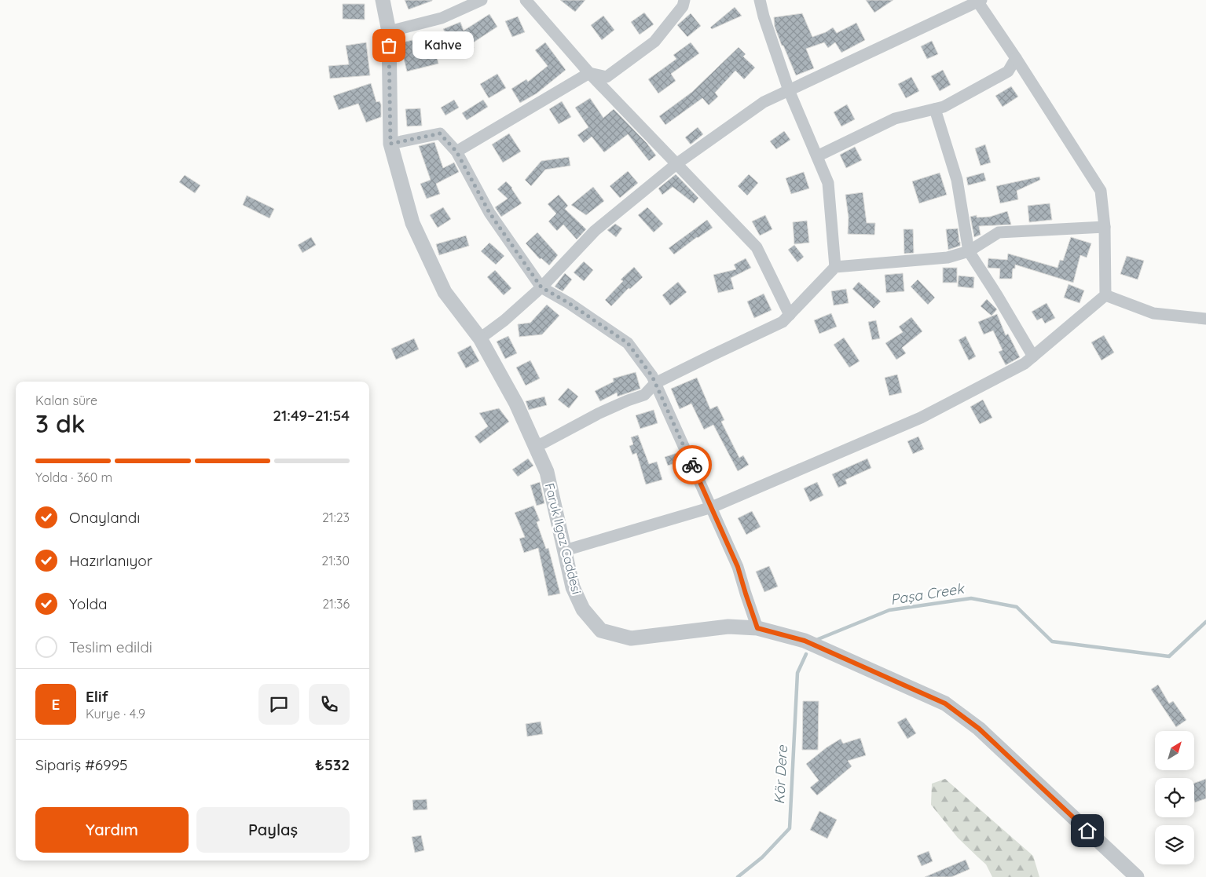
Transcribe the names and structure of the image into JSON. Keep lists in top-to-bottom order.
{
  "streets": {
    "street": ["Faruk Ilgaz Caddesi"]
  },
  "water": ["Paşa Creek", "Kör Dere"],
  "places": ["Kahve"],
  "north": "top right",
  "page": {
    "bubble": "Kahve",
    "heading": ["3 dk", "Kalan süre", "21:49–21:54"],
    "panel": [
      "Elif",
      "Kurye · 4.9",
      "Sipariş #6995",
      "₺532"
    ],
    "bar": "Yolda · 360 m",
    "list": [
      ["Onaylandı", "21:23"],
      ["Hazırlanıyor", "21:30"],
      ["Yolda", "21:36"],
      "Teslim edildi"
    ],
    "round": "E",
    "buttons": ["Yardım", "Paylaş"]
  }
}
